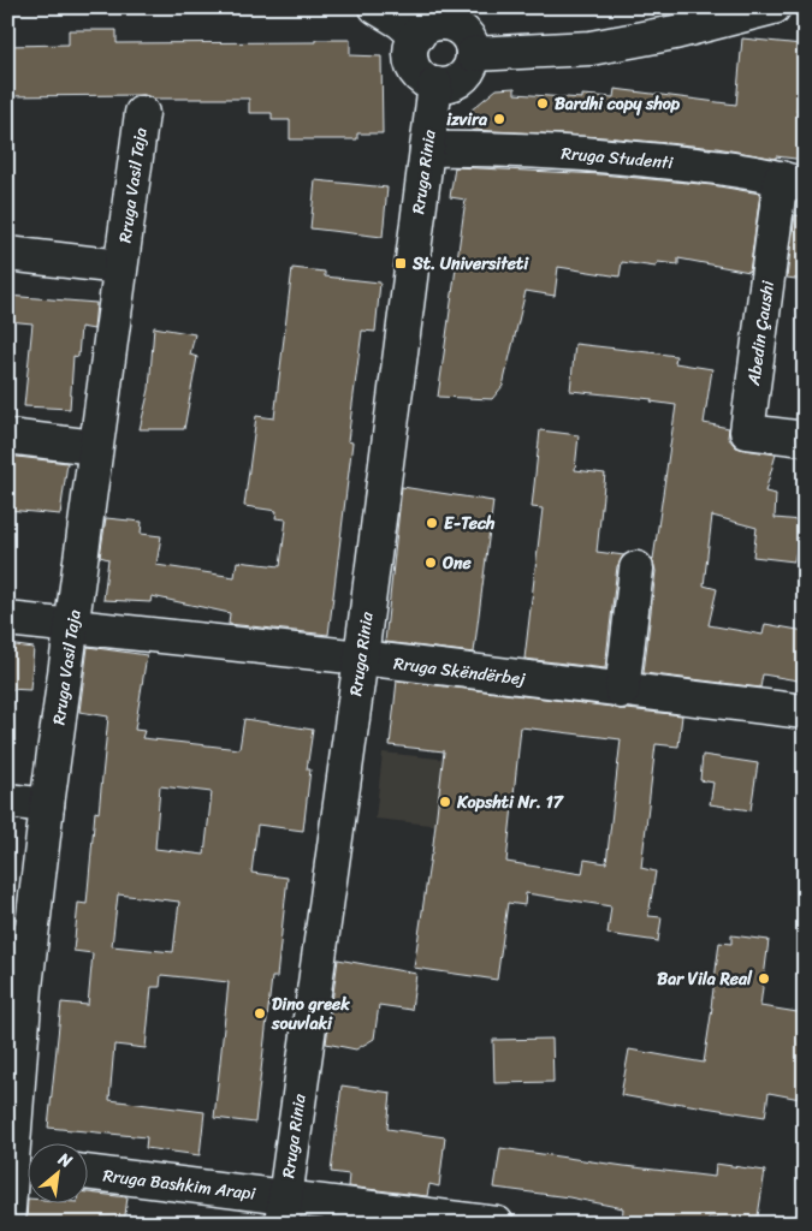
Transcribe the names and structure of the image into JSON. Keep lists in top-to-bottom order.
{
  "streets": {
    "street": [
      "Rruga Studenti",
      "Rruga Rinia",
      "Rruga Vasil Taja",
      "Abedin Çaushi",
      "Rruga Skëndërbej",
      "Rruga Bashkim Arapi"
    ]
  },
  "crossings": [
    ["Rruga Studenti", "Rruga Rinia"],
    ["Rruga Studenti", "Abedin Çaushi"],
    ["Rruga Rinia", "Rruga Skëndërbej"],
    ["Rruga Rinia", "Rruga Bashkim Arapi"],
    ["Rruga Vasil Taja", "Rruga Skëndërbej"]
  ],
  "places": {
    "other": [
      "Bardhi copy shop",
      "izvira",
      "E-Tech",
      "One",
      "Kopshti Nr. 17",
      "Bar Vila Real",
      "Dino greek souvlaki"
    ],
    "transit": ["St. Universiteti"]
  },
  "north": "top right"
}
